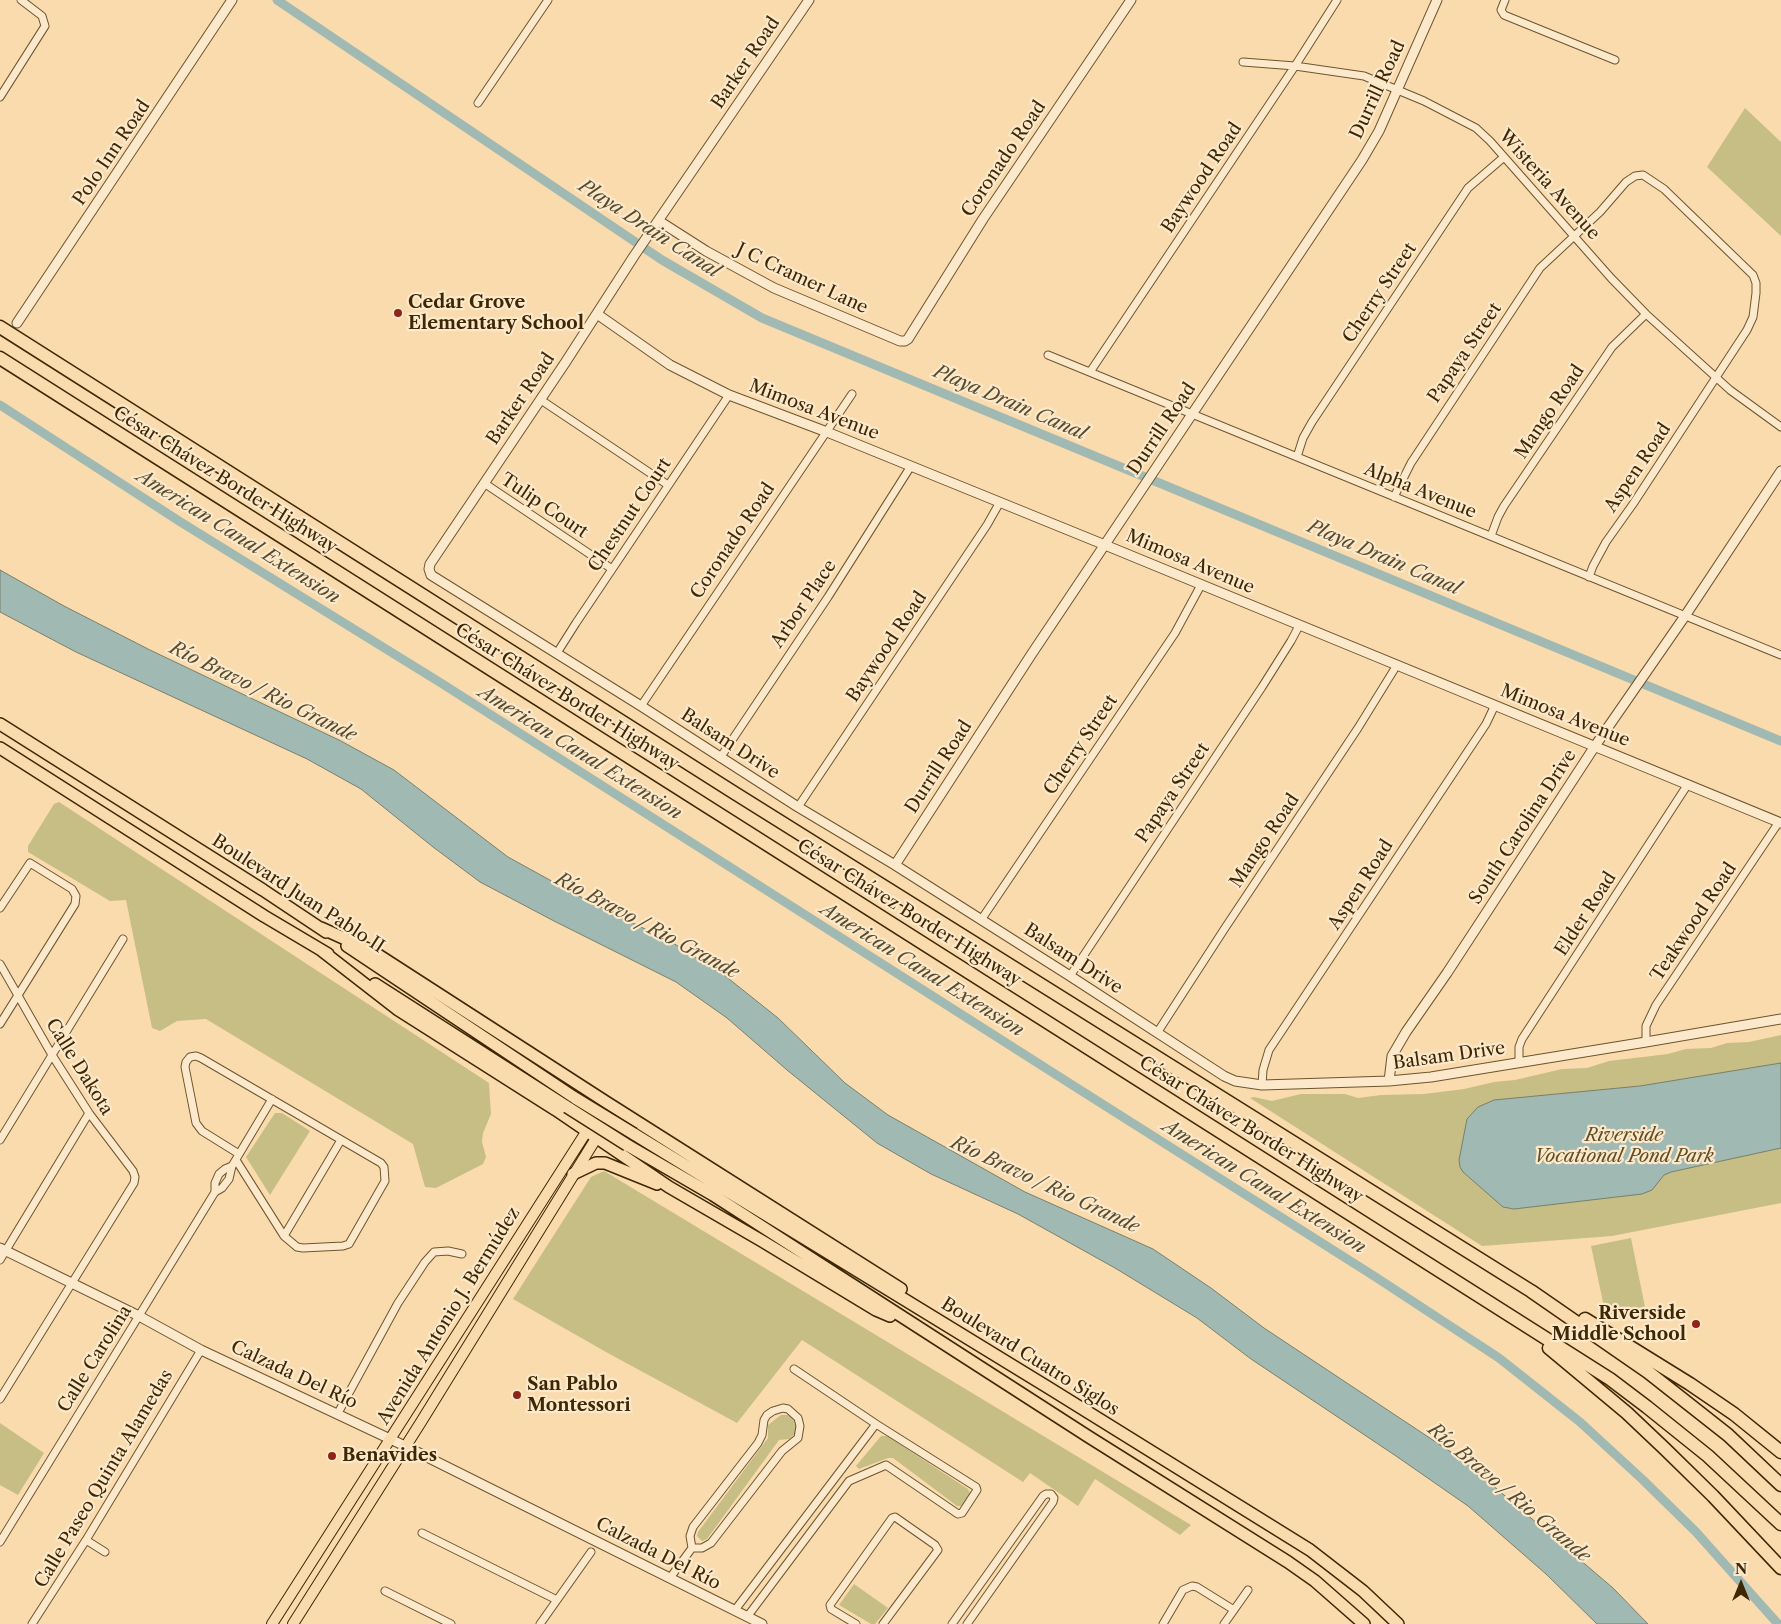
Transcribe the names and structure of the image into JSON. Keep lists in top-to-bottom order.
{
  "streets": {
    "highway": ["César Chávez Border Highway", "Boulevard Juan Pablo II", "Boulevard Cuatro Siglos"],
    "main road": ["Avenida Antonio J. Bermúdez"],
    "street": [
      "Barker Road",
      "Durrill Road",
      "Polo Inn Road",
      "Coronado Road",
      "Baywood Road",
      "Wisteria Avenue",
      "J C Cramer Lane",
      "Cherry Street",
      "Papaya Street",
      "Mimosa Avenue",
      "Mango Road",
      "Aspen Road",
      "Alpha Avenue",
      "Tulip Court",
      "Chestnut Court",
      "Arbor Place",
      "Balsam Drive",
      "South Carolina Drive",
      "Elder Road",
      "Teakwood Road",
      "Calle Dakota",
      "Calle Carolina",
      "Calzada Del Río",
      "Calle Paseo Quinta Alamedas"
    ]
  },
  "crossings": [
    ["Barker Road", "J C Cramer Lane"],
    ["Barker Road", "Mimosa Avenue"],
    ["Barker Road", "Tulip Court"],
    ["Barker Road", "Balsam Drive"],
    ["Durrill Road", "Wisteria Avenue"],
    ["Durrill Road", "Mimosa Avenue"],
    ["Durrill Road", "Alpha Avenue"],
    ["Durrill Road", "Balsam Drive"],
    ["Coronado Road", "J C Cramer Lane"],
    ["Coronado Road", "Mimosa Avenue"],
    ["Coronado Road", "Balsam Drive"],
    ["Baywood Road", "Wisteria Avenue"],
    ["Baywood Road", "Mimosa Avenue"],
    ["Baywood Road", "Alpha Avenue"],
    ["Baywood Road", "Balsam Drive"],
    ["Wisteria Avenue", "Cherry Street"],
    ["Wisteria Avenue", "Papaya Street"],
    ["Wisteria Avenue", "Mango Road"],
    ["Wisteria Avenue", "Aspen Road"],
    ["Cherry Street", "Mimosa Avenue"],
    ["Cherry Street", "Alpha Avenue"],
    ["Cherry Street", "Balsam Drive"],
    ["Papaya Street", "Mimosa Avenue"],
    ["Papaya Street", "Aspen Road"],
    ["Papaya Street", "Alpha Avenue"],
    ["Papaya Street", "Balsam Drive"],
    ["Mimosa Avenue", "Mango Road"],
    ["Mimosa Avenue", "Aspen Road"],
    ["Mimosa Avenue", "Chestnut Court"],
    ["Mimosa Avenue", "Arbor Place"],
    ["Mimosa Avenue", "South Carolina Drive"],
    ["Mimosa Avenue", "Elder Road"],
    ["Mimosa Avenue", "Teakwood Road"],
    ["Mango Road", "Alpha Avenue"],
    ["Mango Road", "Balsam Drive"],
    ["Aspen Road", "Alpha Avenue"],
    ["Aspen Road", "Balsam Drive"],
    ["Alpha Avenue", "South Carolina Drive"],
    ["Tulip Court", "Chestnut Court"],
    ["Chestnut Court", "Balsam Drive"],
    ["Arbor Place", "Balsam Drive"],
    ["Balsam Drive", "South Carolina Drive"],
    ["Balsam Drive", "Elder Road"],
    ["Balsam Drive", "Teakwood Road"],
    ["Boulevard Juan Pablo II", "Boulevard Cuatro Siglos"],
    ["Calle Dakota", "Calzada Del Río"],
    ["Avenida Antonio J. Bermúdez", "Calzada Del Río"],
    ["Calle Carolina", "Calzada Del Río"],
    ["Calzada Del Río", "Calle Paseo Quinta Alamedas"]
  ],
  "water": ["Playa Drain Canal", "American Canal Extension", "Río Bravo / Rio Grande"],
  "parks": ["Riverside Vocational Pond Park"],
  "places": [
    "Cedar Grove Elementary School",
    "Riverside Middle School",
    "San Pablo Montessori",
    "Benavides"
  ],
  "north": "top"
}
